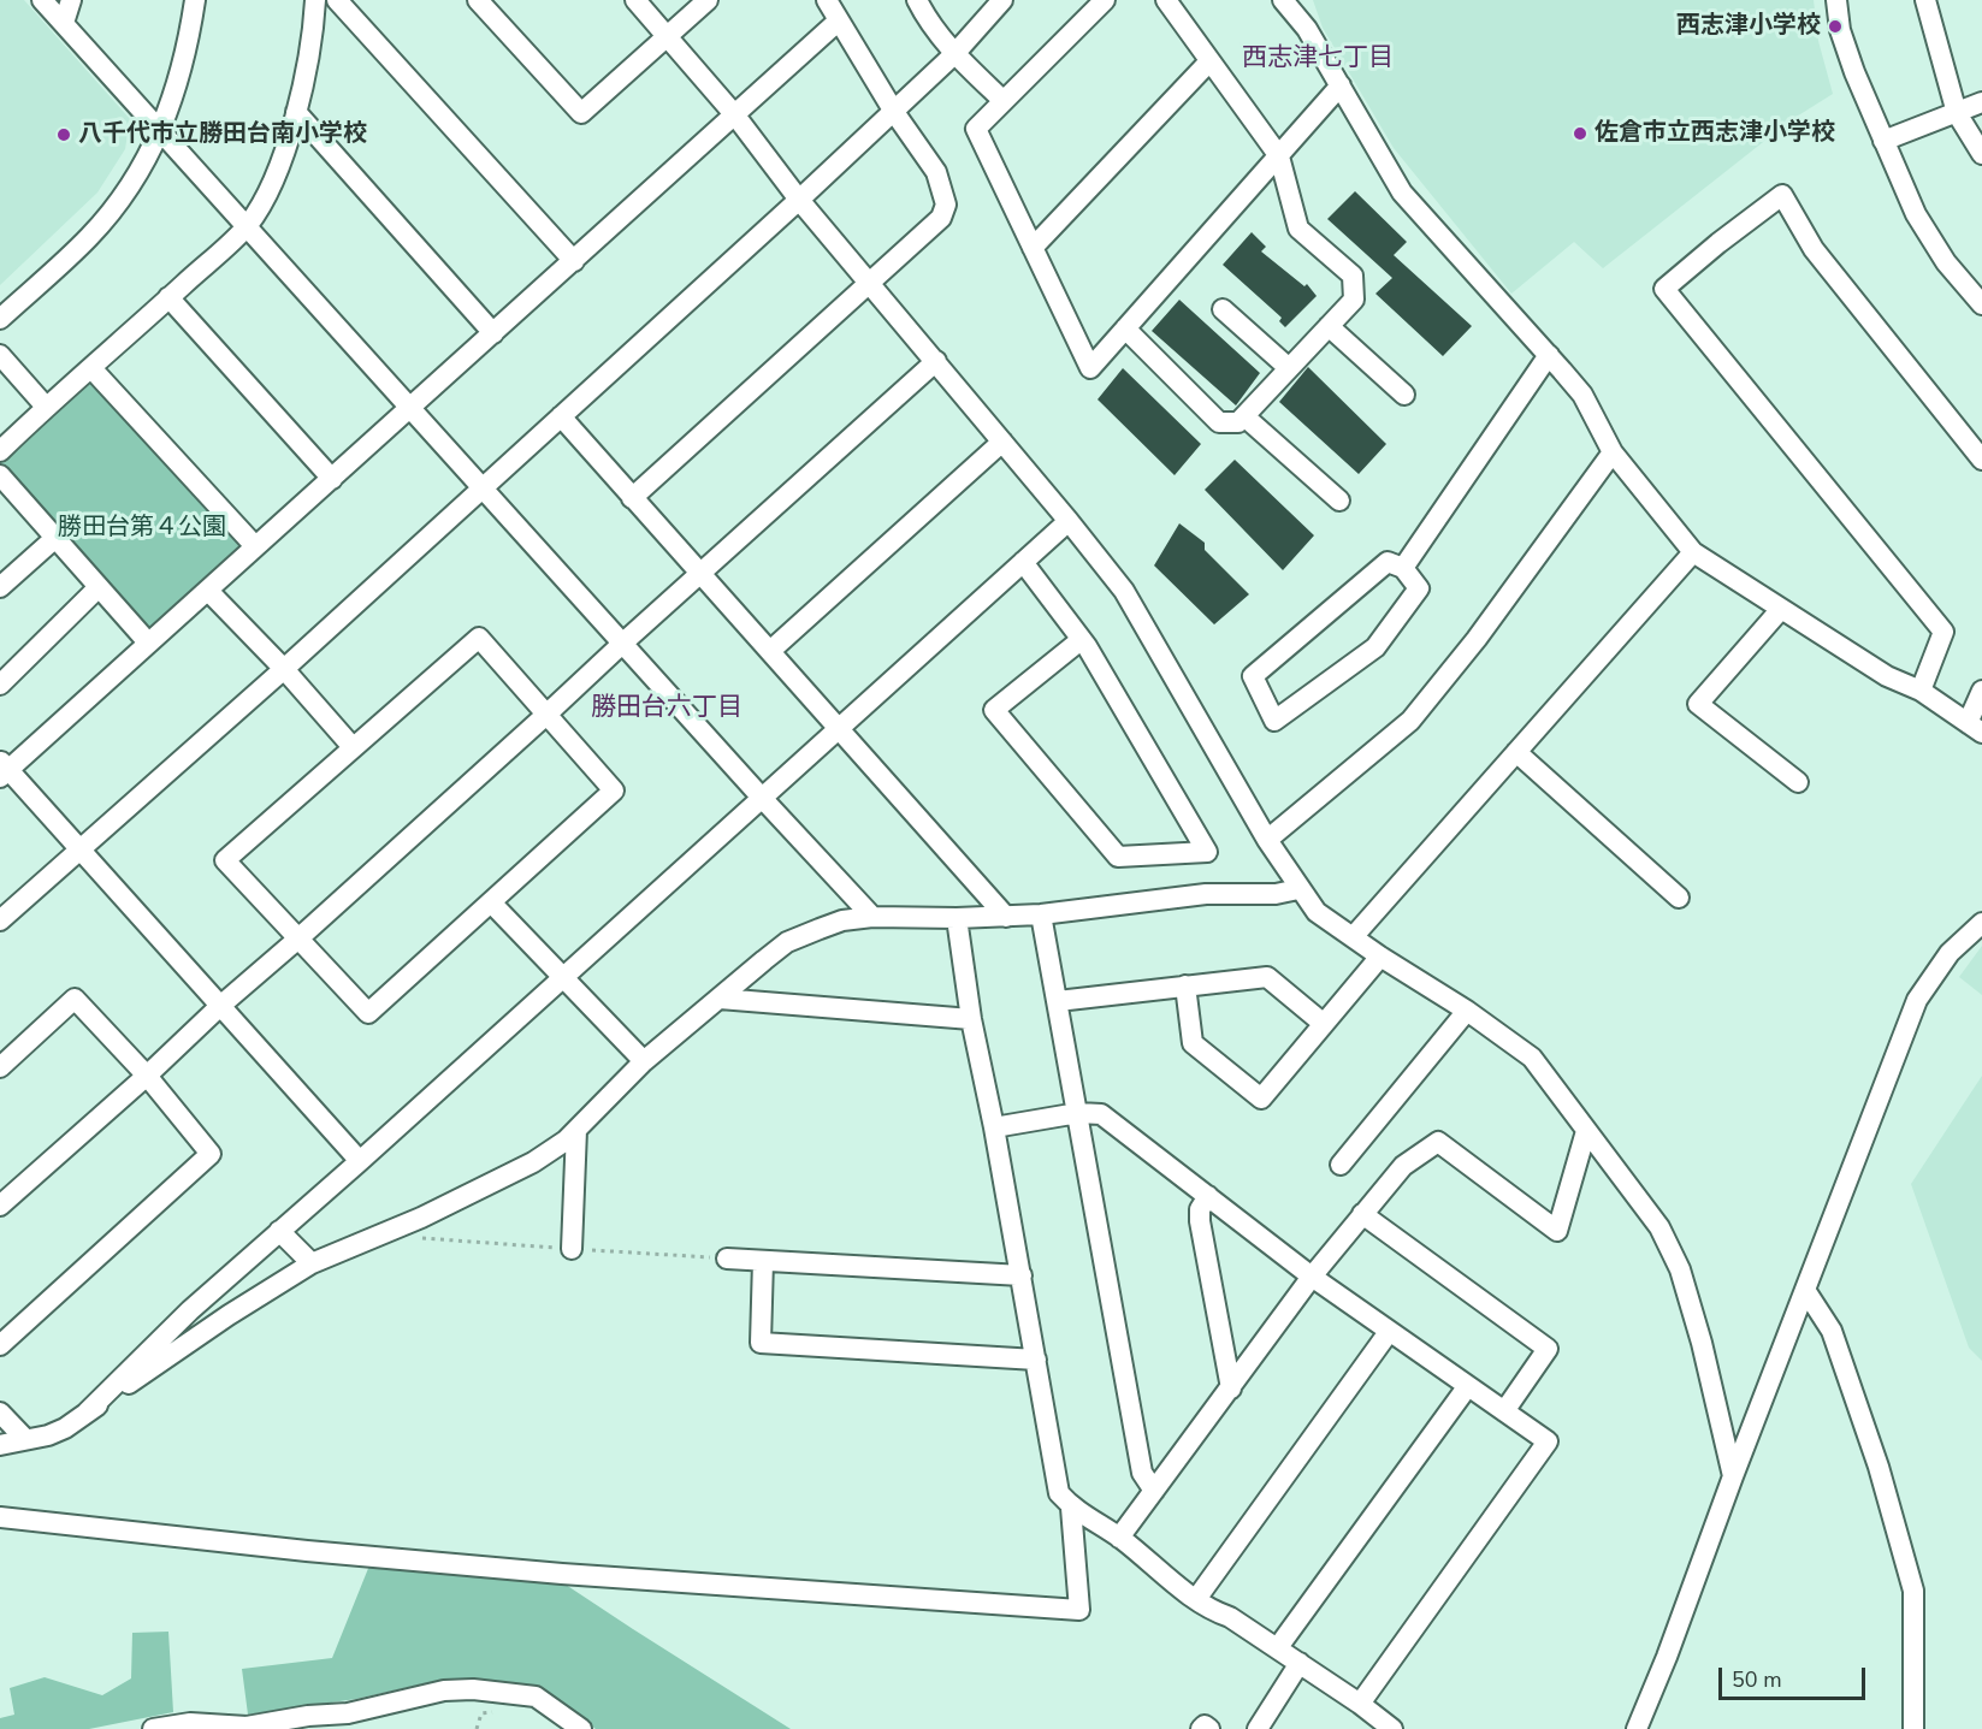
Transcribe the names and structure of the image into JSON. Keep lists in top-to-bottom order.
{
  "districts": ["西志津七丁目", "勝田台六丁目"],
  "parks": ["勝田台第４公園"],
  "places": ["西志津小学校", "佐倉市立西志津小学校", "八千代市立勝田台南小学校"],
  "scale_bar": "50 m"
}
